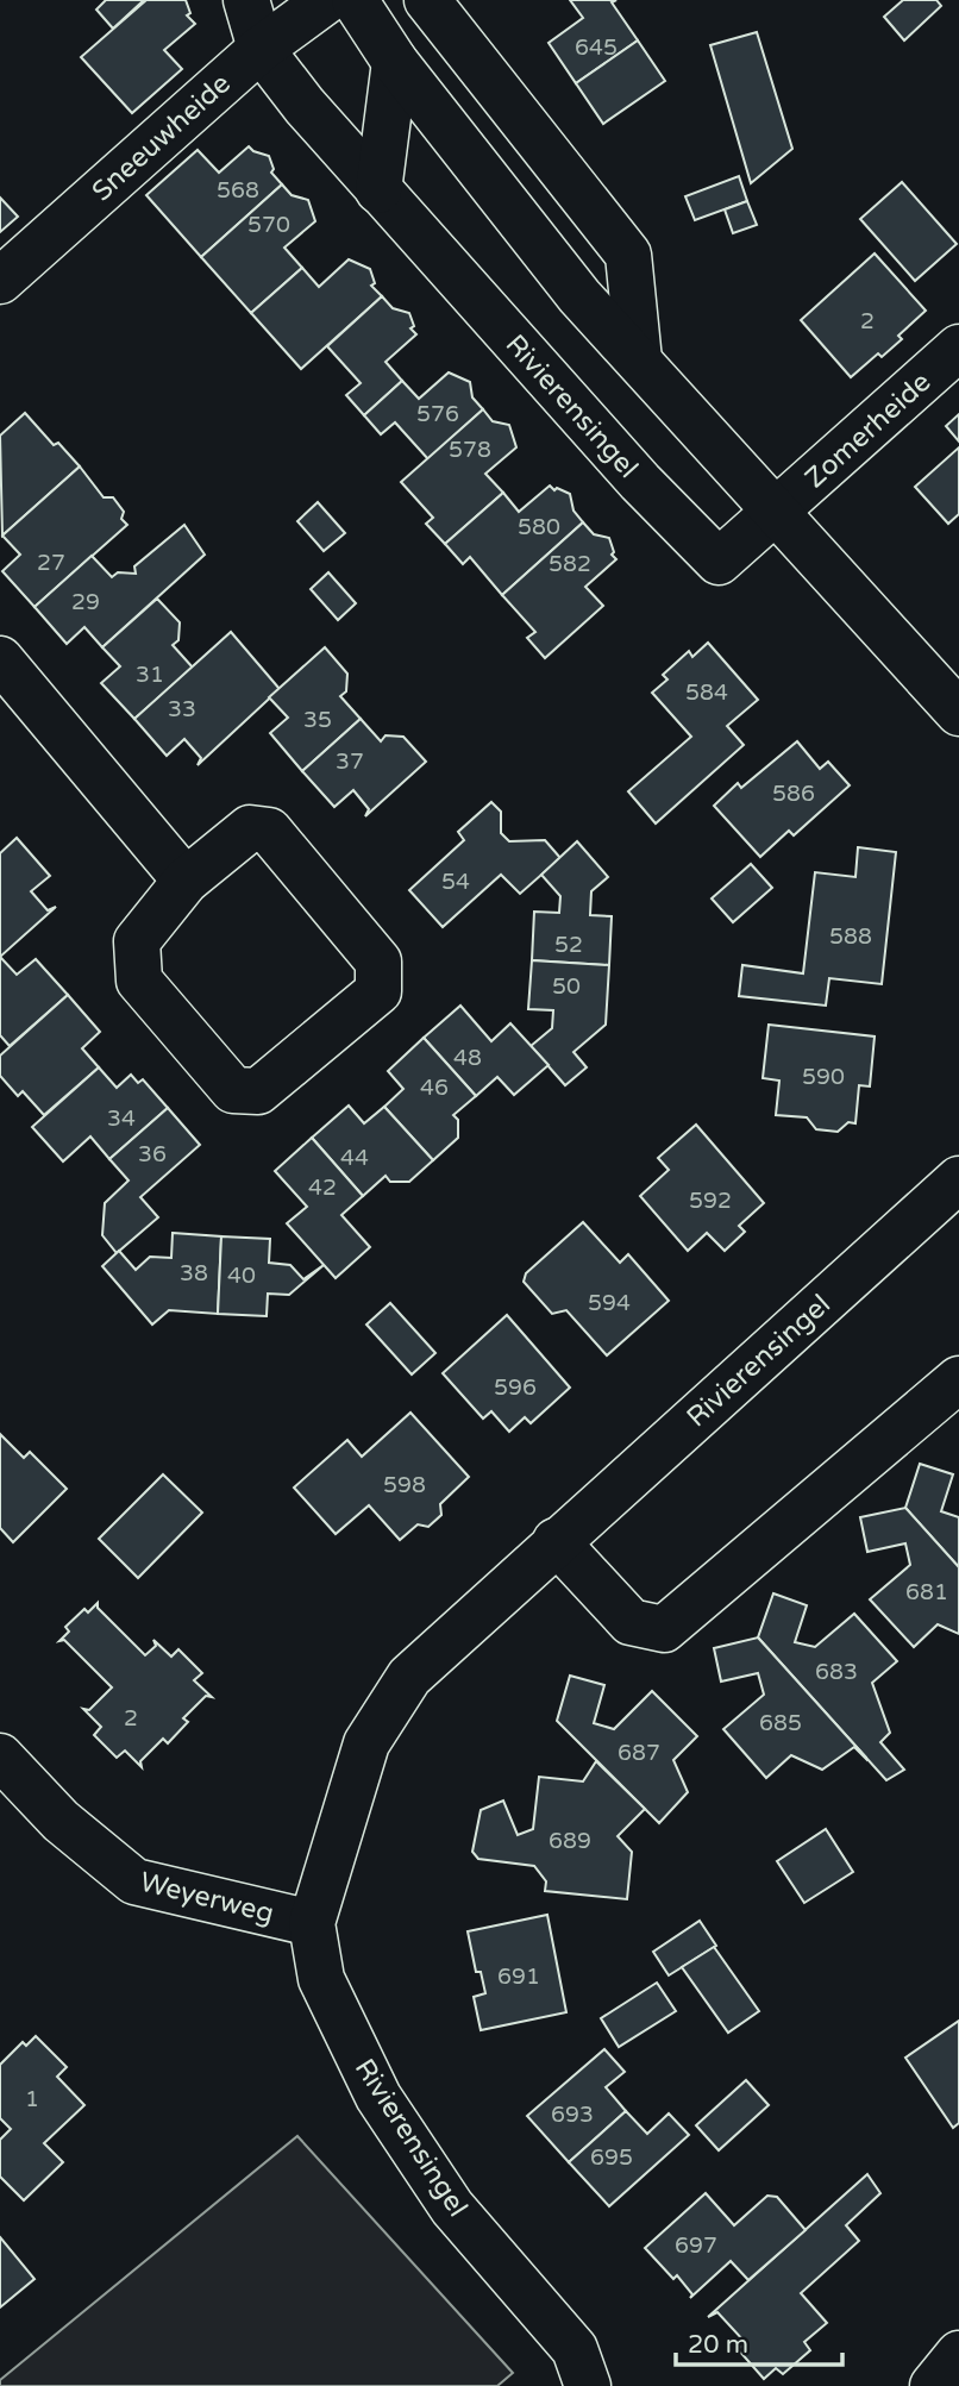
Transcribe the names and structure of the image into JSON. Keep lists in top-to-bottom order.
{
  "streets": {
    "street": [
      "Sneeuwheide",
      "Rivierensingel",
      "Zomerheide",
      "Weyerweg"
    ]
  },
  "crossings": [
    ["Sneeuwheide", "Rivierensingel"],
    ["Rivierensingel", "Zomerheide"],
    ["Rivierensingel", "Weyerweg"]
  ],
  "house_numbers": [
    "645",
    "568",
    "570",
    "2",
    "576",
    "578",
    "580",
    "27",
    "582",
    "29",
    "31",
    "584",
    "33",
    "35",
    "37",
    "586",
    "54",
    "588",
    "52",
    "50",
    "48",
    "590",
    "46",
    "34",
    "36",
    "44",
    "42",
    "592",
    "38",
    "40",
    "594",
    "596",
    "598",
    "681",
    "683",
    "2",
    "685",
    "687",
    "689",
    "691",
    "1",
    "693",
    "695",
    "697"
  ],
  "scale_bar": "20 m"
}
